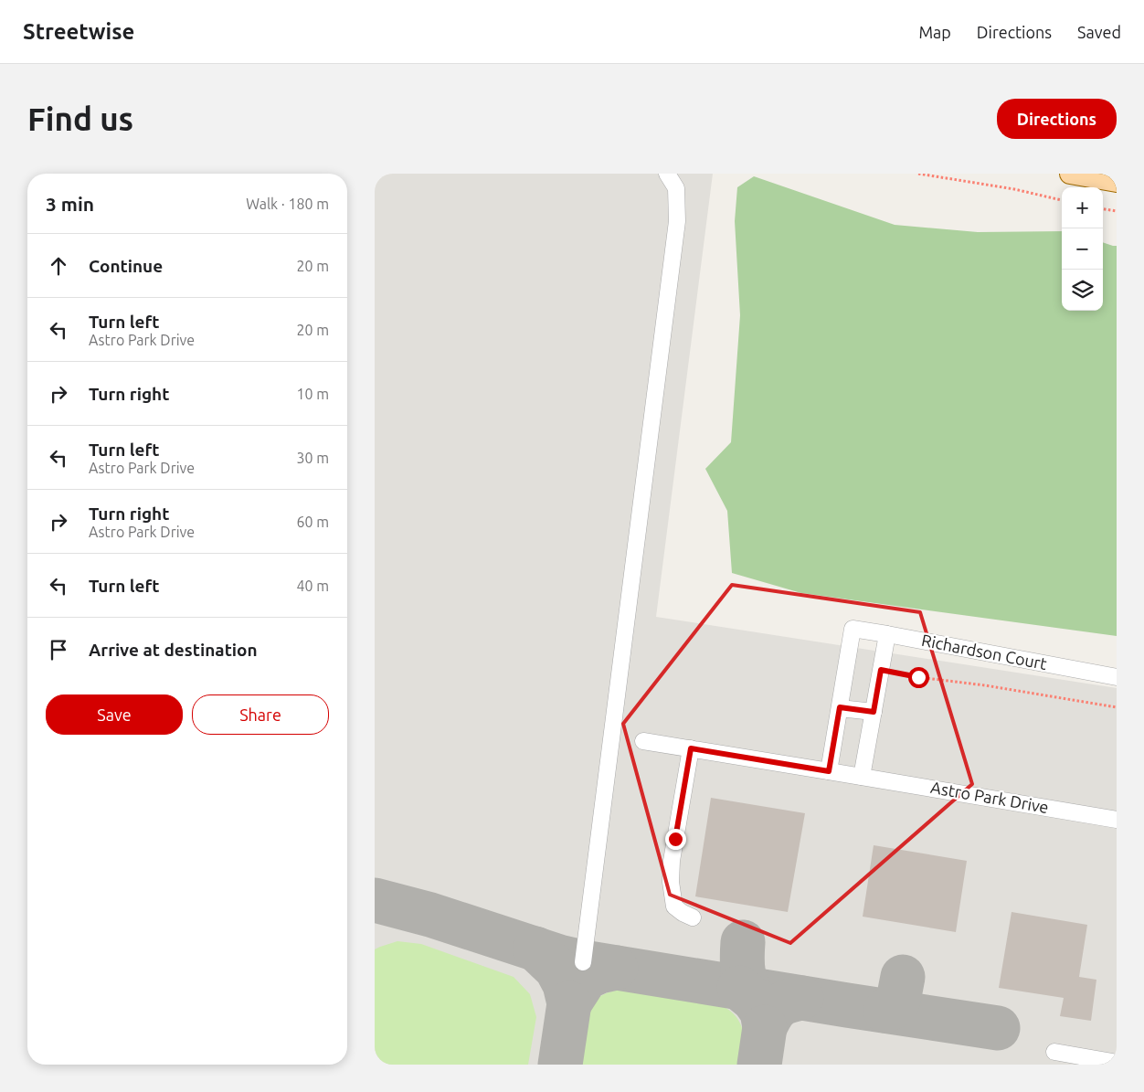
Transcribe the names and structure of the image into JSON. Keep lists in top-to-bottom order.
{
  "streets": {
    "street": ["Richardson Court", "Astro Park Drive"]
  },
  "page": {
    "header": "Streetwise",
    "nav": ["Map", "Directions", "Saved"],
    "buttons": [
      "Directions",
      ["Save", "Share"]
    ],
    "title": "Find us",
    "heading": ["3 min", "Walk · 180 m"],
    "map_buttons": ["+", "−"],
    "list": [
      ["Continue", "20 m"],
      ["Turn left", "Astro Park Drive", "20 m"],
      ["Turn right", "10 m"],
      ["Turn left", "Astro Park Drive", "30 m"],
      ["Turn right", "Astro Park Drive", "60 m"],
      ["Turn left", "40 m"],
      "Arrive at destination"
    ]
  }
}
